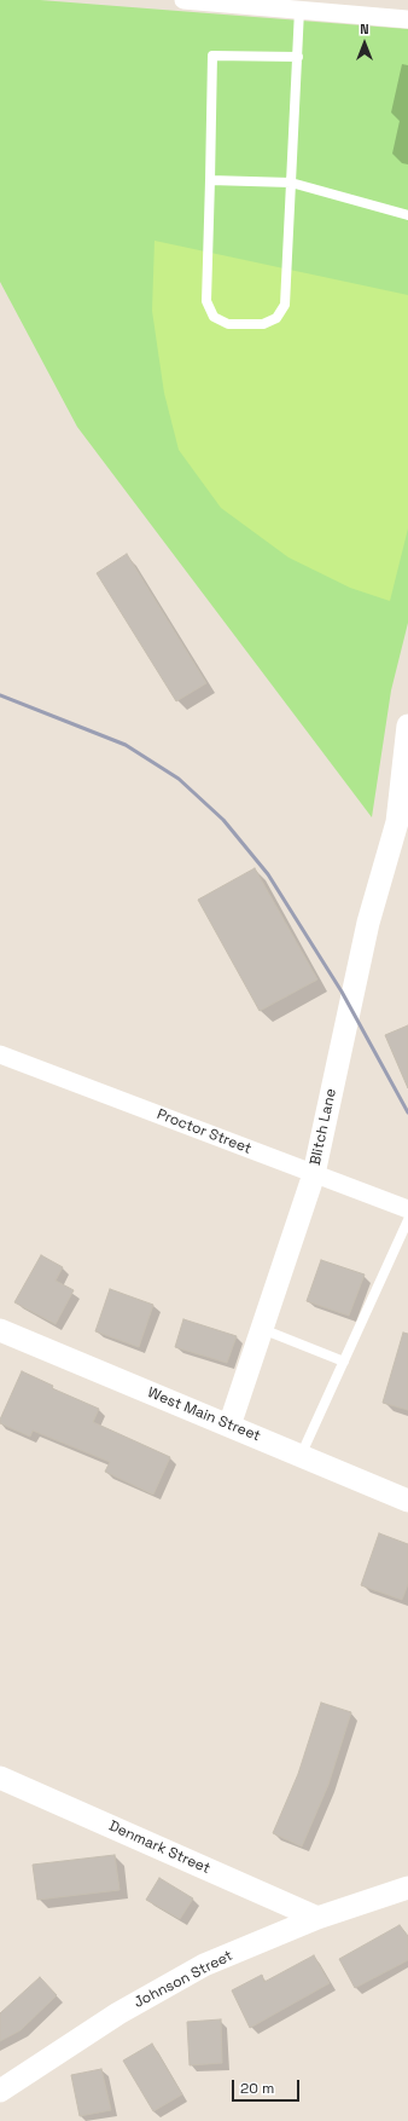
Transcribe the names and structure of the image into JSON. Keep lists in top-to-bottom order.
{
  "streets": {
    "street": [
      "Blitch Lane",
      "Proctor Street",
      "West Main Street",
      "Denmark Street",
      "Johnson Street"
    ]
  },
  "crossings": [
    ["Blitch Lane", "Proctor Street"],
    ["Blitch Lane", "West Main Street"],
    ["Denmark Street", "Johnson Street"]
  ],
  "scale_bar": "20 m",
  "north": "top"
}
